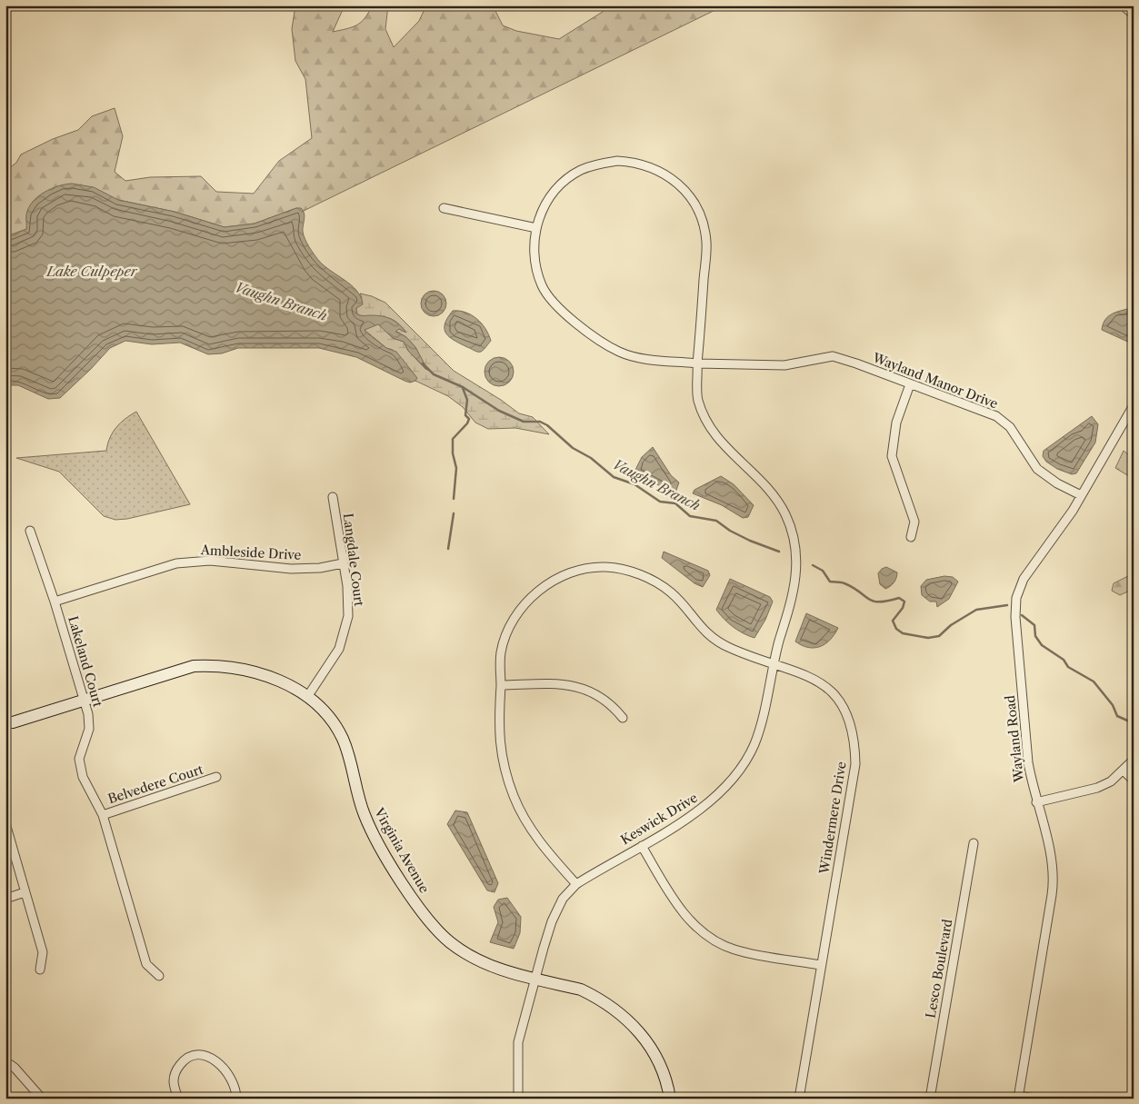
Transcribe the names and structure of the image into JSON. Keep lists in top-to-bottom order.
{
  "streets": {
    "street": [
      "Wayland Manor Drive",
      "Ambleside Drive",
      "Langdale Court",
      "Lakeland Court",
      "Wayland Road",
      "Belvedere Court",
      "Windermere Drive",
      "Keswick Drive",
      "Virginia Avenue",
      "Lesco Boulevard"
    ]
  },
  "crossings": [
    ["Wayland Manor Drive", "Wayland Road"],
    ["Wayland Manor Drive", "Keswick Drive"],
    ["Ambleside Drive", "Langdale Court"],
    ["Ambleside Drive", "Lakeland Court"],
    ["Langdale Court", "Virginia Avenue"],
    ["Lakeland Court", "Belvedere Court"],
    ["Lakeland Court", "Virginia Avenue"],
    ["Windermere Drive", "Keswick Drive"],
    ["Keswick Drive", "Virginia Avenue"]
  ],
  "water": ["Lake Culpeper", "Vaughn Branch"]
}
